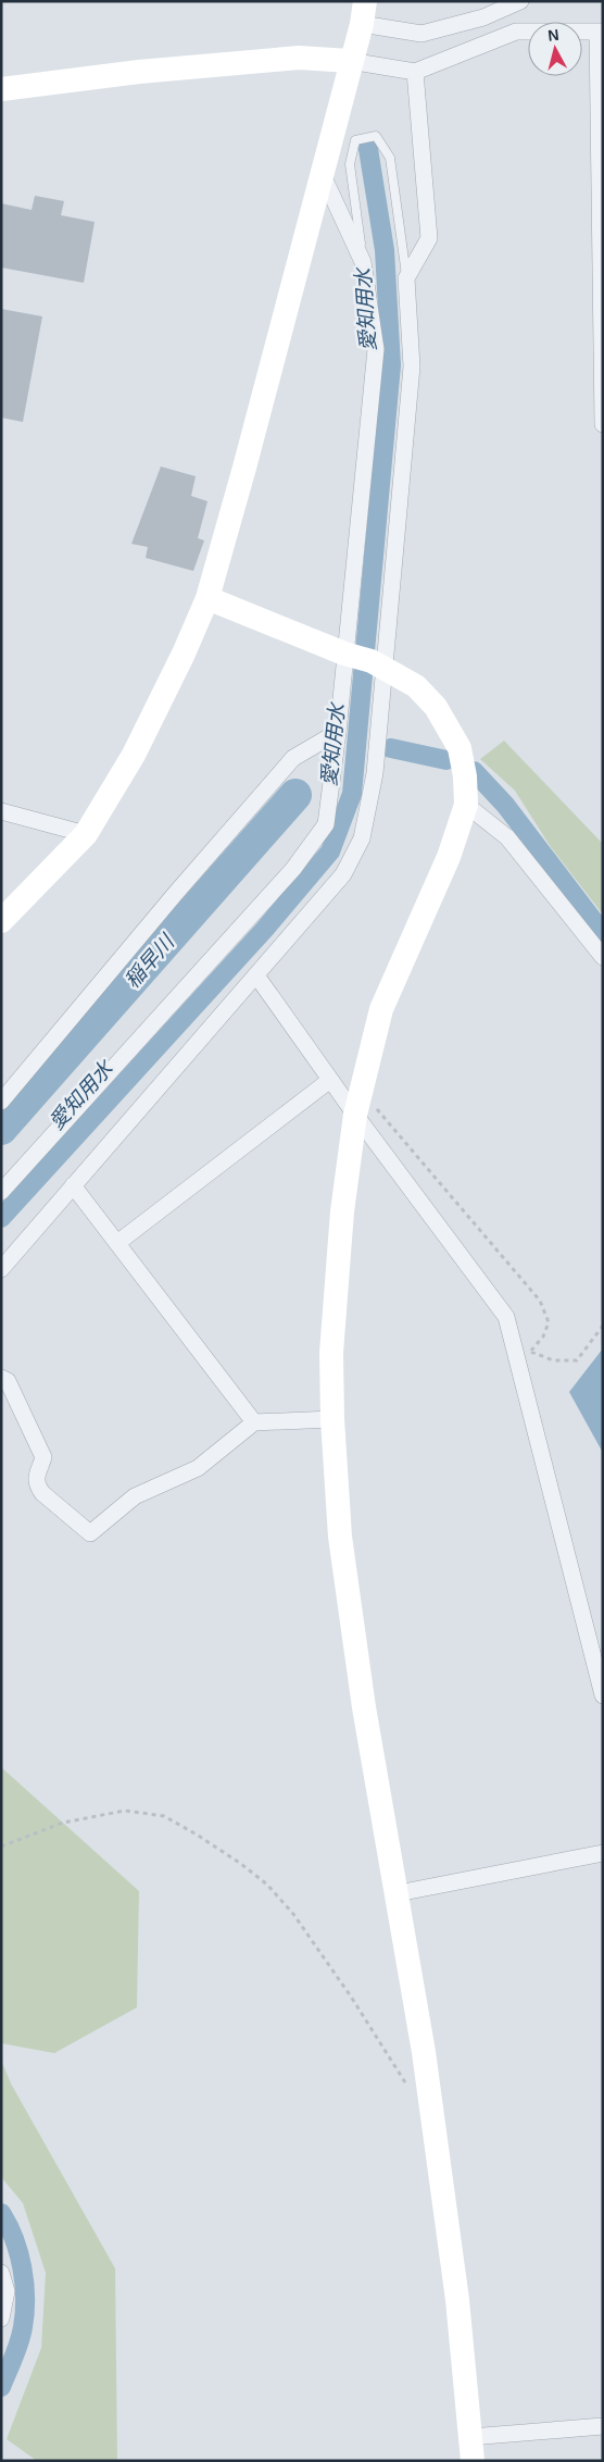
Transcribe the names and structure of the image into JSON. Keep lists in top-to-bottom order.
{
  "water": ["愛知用水", "稲早川"],
  "north": "top"
}
